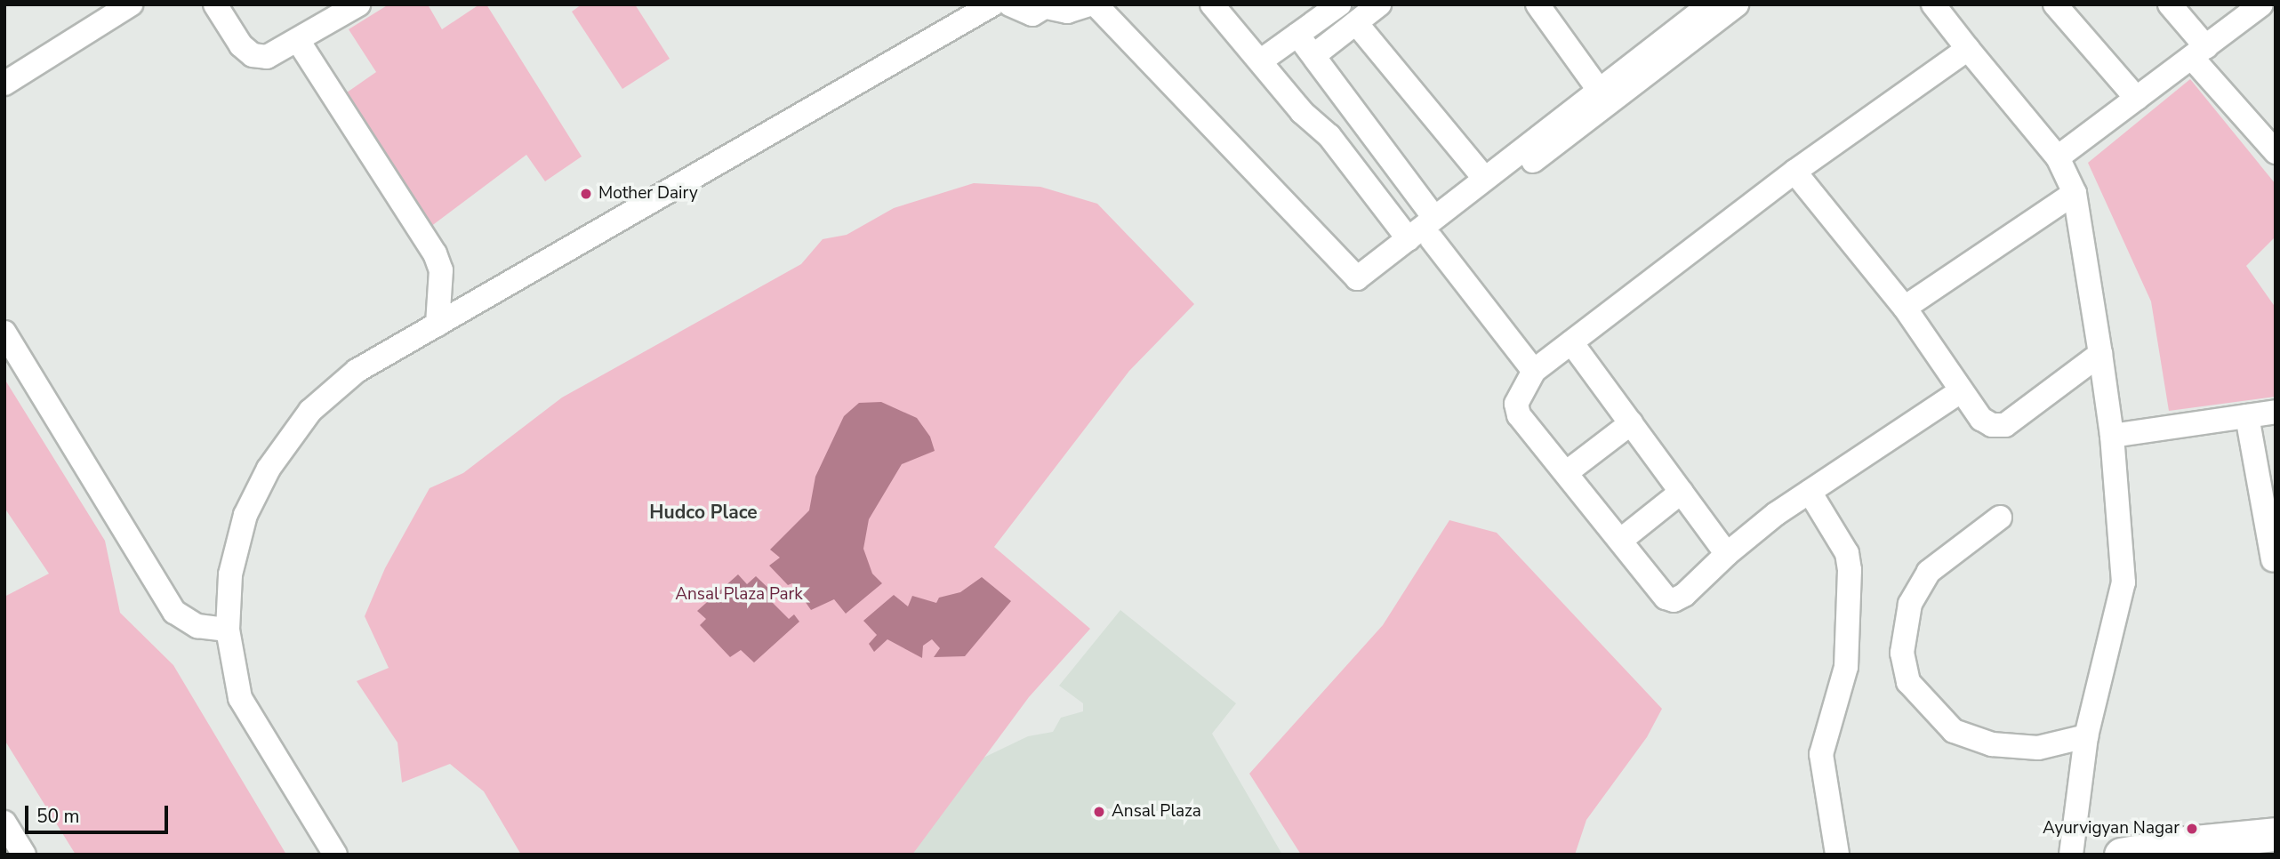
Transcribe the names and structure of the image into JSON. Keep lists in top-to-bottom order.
{
  "districts": ["Hudco Place"],
  "parks": ["Ansal Plaza Park"],
  "places": ["Mother Dairy", "Ansal Plaza", "Ayurvigyan Nagar"],
  "scale_bar": "50 m"
}
